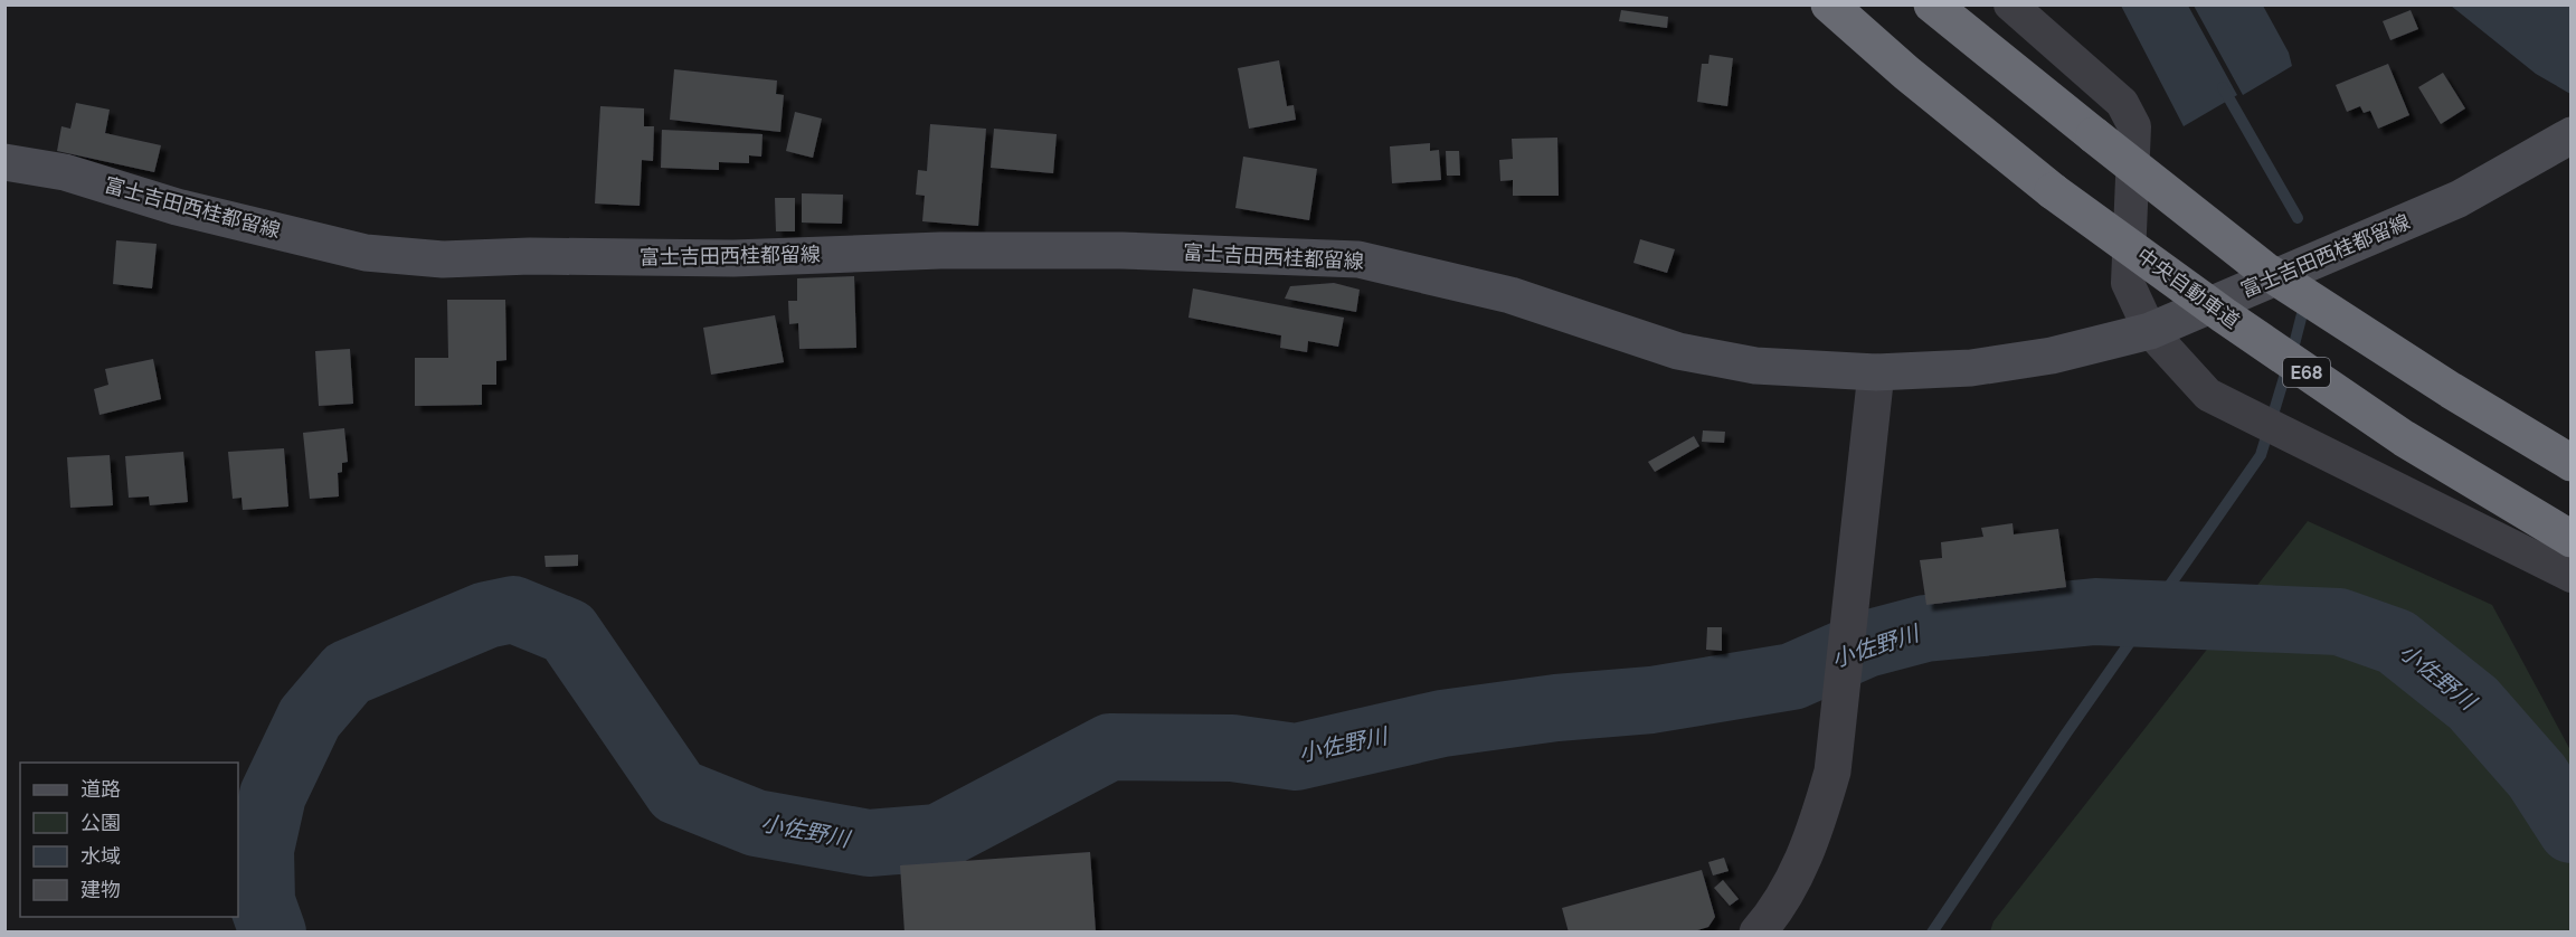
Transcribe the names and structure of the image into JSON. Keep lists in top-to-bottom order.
{
  "streets": {
    "highway": ["中央自動車道", "E68"],
    "main road": ["富士吉田西桂都留線"]
  },
  "water": ["小佐野川"],
  "legend": [
    "道路",
    "公園",
    "水域",
    "建物"
  ]
}
